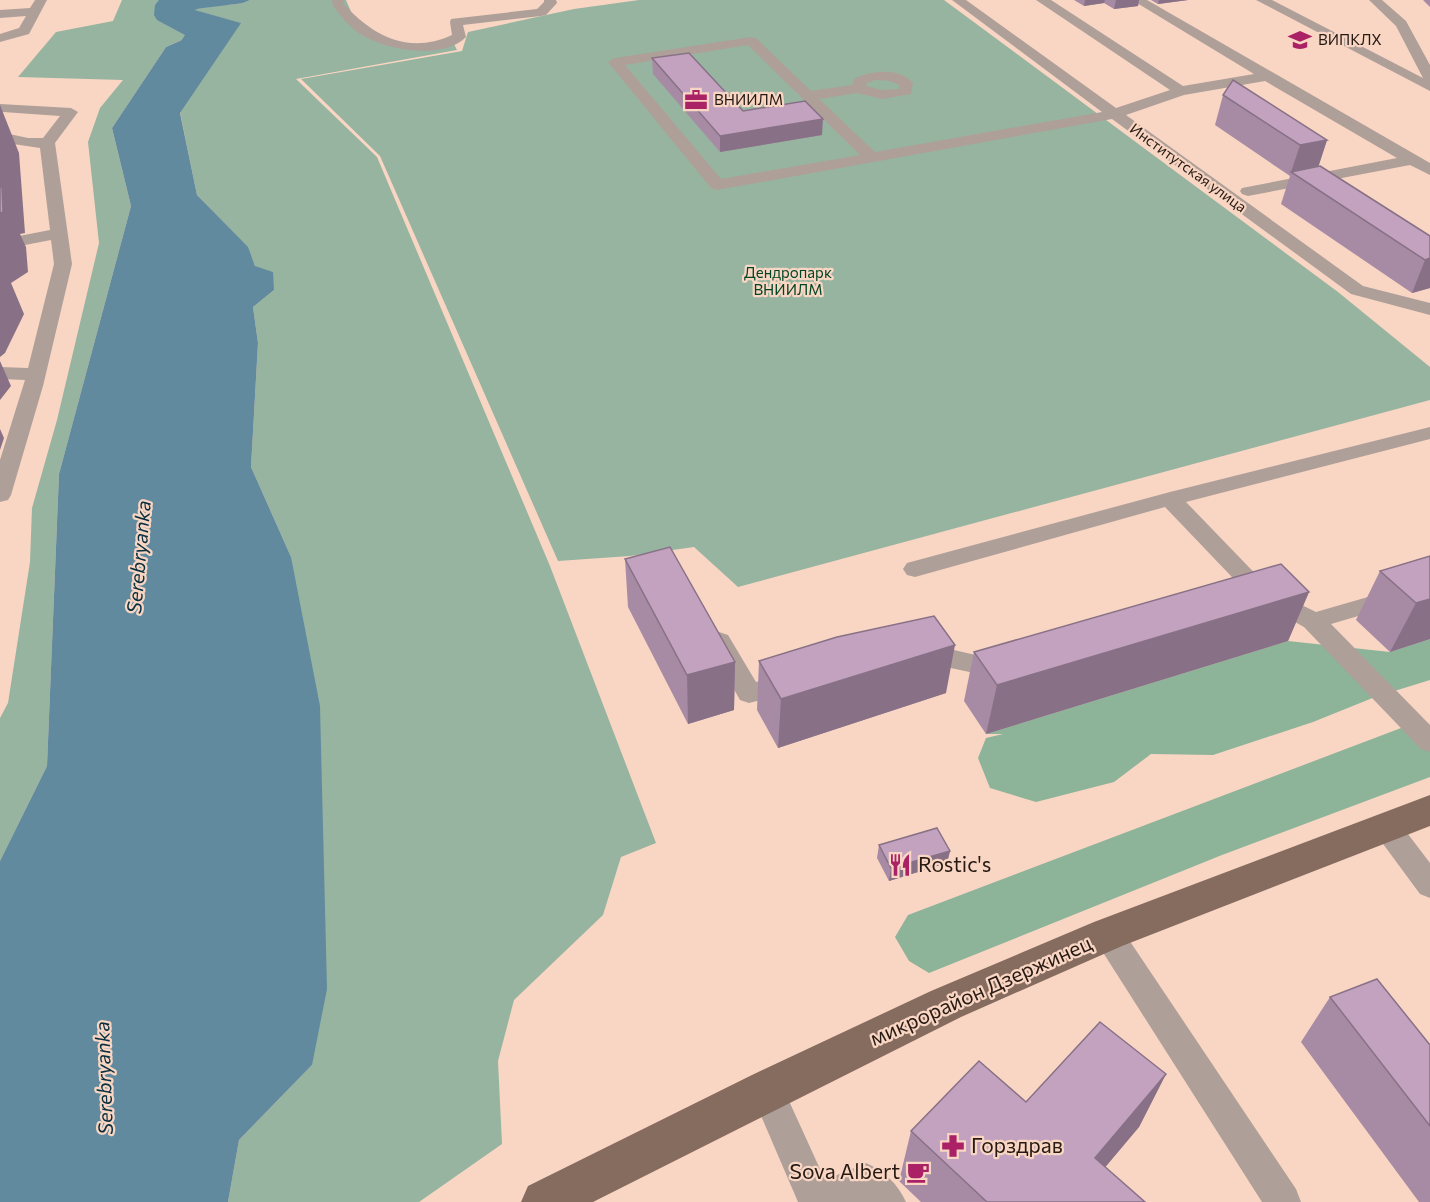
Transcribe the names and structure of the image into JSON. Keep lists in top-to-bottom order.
{
  "streets": {
    "main road": ["микрорайон Дзержинец"],
    "street": ["Институтская улица"]
  },
  "water": ["Serebryanka"],
  "parks": ["Дендропарк ВНИИЛМ"],
  "places": {
    "school or university": ["ВИПКЛХ"],
    "office": ["ВНИИЛМ"],
    "restaurant": ["Rostic's"],
    "pharmacy": ["Горздрав"],
    "cafe": ["Sova Albert"]
  }
}
